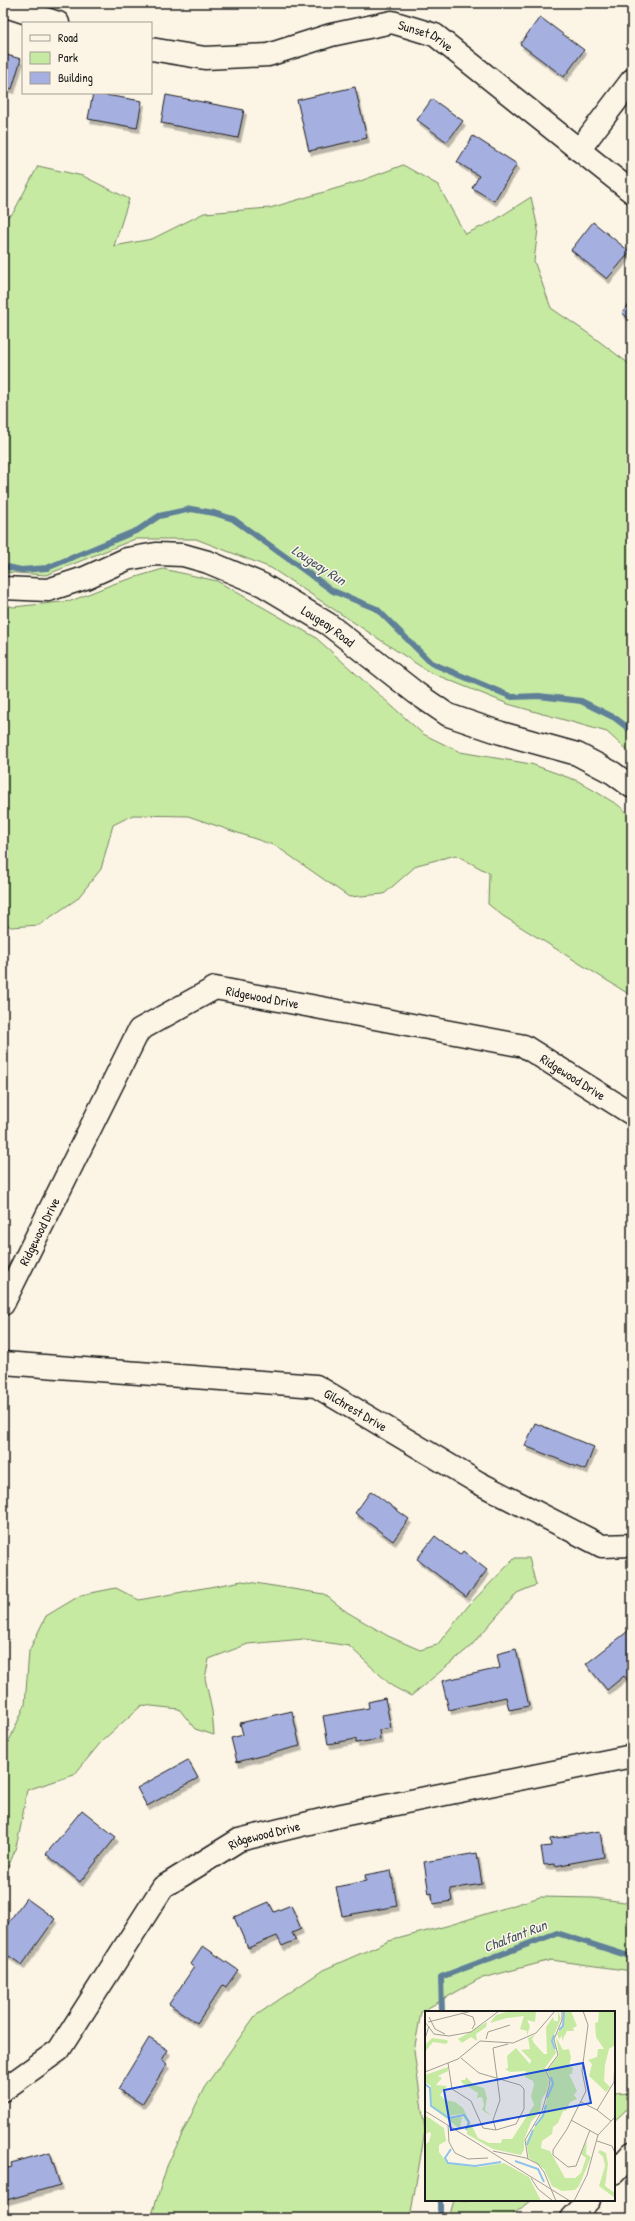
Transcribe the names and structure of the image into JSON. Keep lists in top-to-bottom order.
{
  "streets": {
    "main road": [
      "Sunset Drive",
      "Lougeay Road",
      "Ridgewood Drive",
      "Gilchrest Drive"
    ]
  },
  "water": ["Lougeay Run", "Chalfant Run"],
  "legend": ["Road", "Park", "Building"]
}
